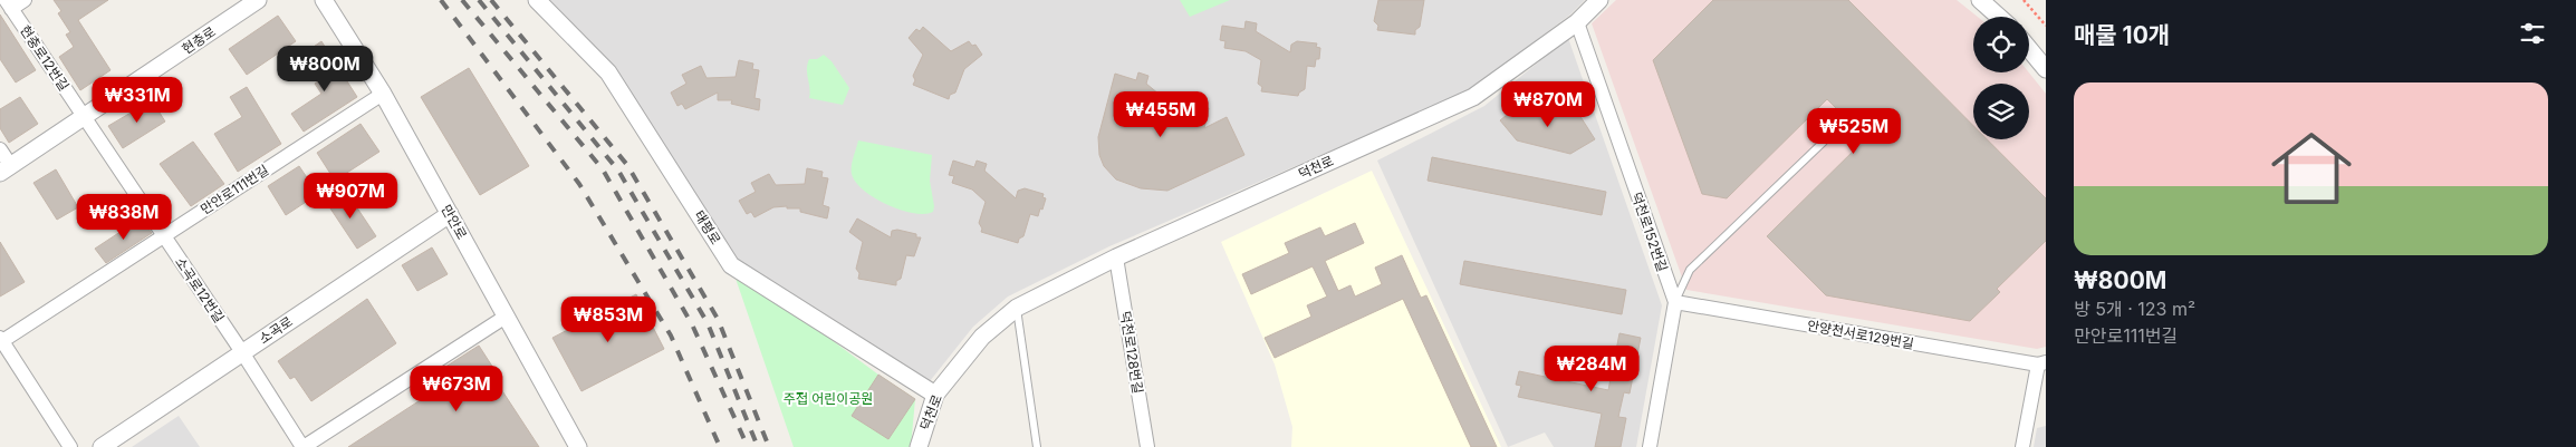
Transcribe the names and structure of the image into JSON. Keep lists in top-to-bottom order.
{
  "streets": {
    "street": [
      "현충로",
      "현충로12번길",
      "덕천로",
      "만안로111번길",
      "만안로",
      "태평로",
      "덕천로152번길",
      "소곡로12번길",
      "소곡로",
      "안양천서로129번길",
      "덕천로128번길"
    ]
  },
  "crossings": [
    ["현충로", "현충로12번길"],
    ["현충로", "소곡로12번길"],
    ["현충로12번길", "소곡로12번길"],
    ["덕천로", "태평로"],
    ["덕천로", "덕천로152번길"],
    ["덕천로", "덕천로128번길"],
    ["만안로111번길", "만안로"],
    ["만안로111번길", "소곡로12번길"],
    ["만안로", "소곡로"],
    ["덕천로152번길", "안양천서로129번길"],
    ["소곡로12번길", "소곡로"]
  ],
  "parks": ["주접 어린이공원"],
  "page": {
    "heading": "매물 10개",
    "price": [
      "₩800M",
      "₩331M",
      "₩870M",
      "₩455M",
      "₩525M",
      "₩907M",
      "₩838M",
      "₩853M",
      "₩284M",
      "₩673M"
    ],
    "list": [
      {
        "name": "₩800M",
        "note": "방 5개 · 123 m² · 만안로111번길"
      }
    ]
  }
}
